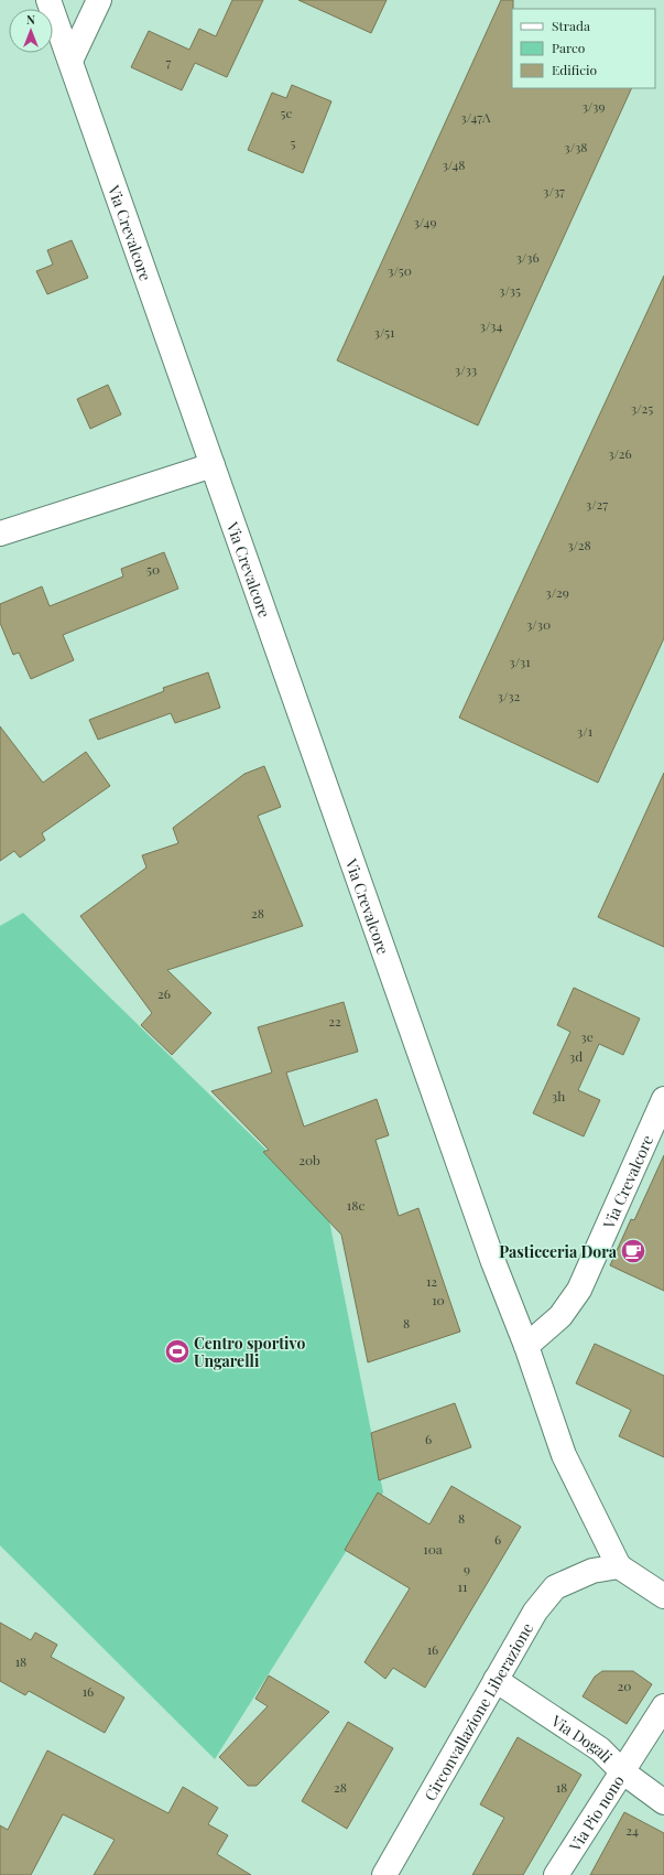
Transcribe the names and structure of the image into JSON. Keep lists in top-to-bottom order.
{
  "streets": {
    "main road": [
      "Via Crevalcore",
      "Circonvallazione Liberazione",
      "Via Dogali",
      "Via Pio nono"
    ]
  },
  "crossings": [
    ["Via Crevalcore", "Circonvallazione Liberazione"],
    ["Circonvallazione Liberazione", "Via Dogali"],
    ["Via Dogali", "Via Pio nono"]
  ],
  "places": {
    "cafe": ["Pasticceria Dora"],
    "sports": ["Centro sportivo Ungarelli"]
  },
  "house_numbers": [
    "7",
    "3/39",
    "5c",
    "3/47A",
    "5",
    "3/38",
    "3/48",
    "3/37",
    "3/49",
    "3/36",
    "3/50",
    "3/35",
    "3/34",
    "3/51",
    "3/33",
    "3/25",
    "3/26",
    "3/27",
    "3/28",
    "50",
    "3/29",
    "3/30",
    "3/31",
    "3/32",
    "3/1",
    "28",
    "26",
    "22",
    "3e",
    "3d",
    "3h",
    "20b",
    "18c",
    "12",
    "10",
    "8",
    "6",
    "8",
    "6",
    "10a",
    "9",
    "11",
    "16",
    "18",
    "20",
    "16",
    "28",
    "18",
    "24"
  ],
  "legend": ["Strada", "Parco", "Edificio"],
  "north": "top"
}
